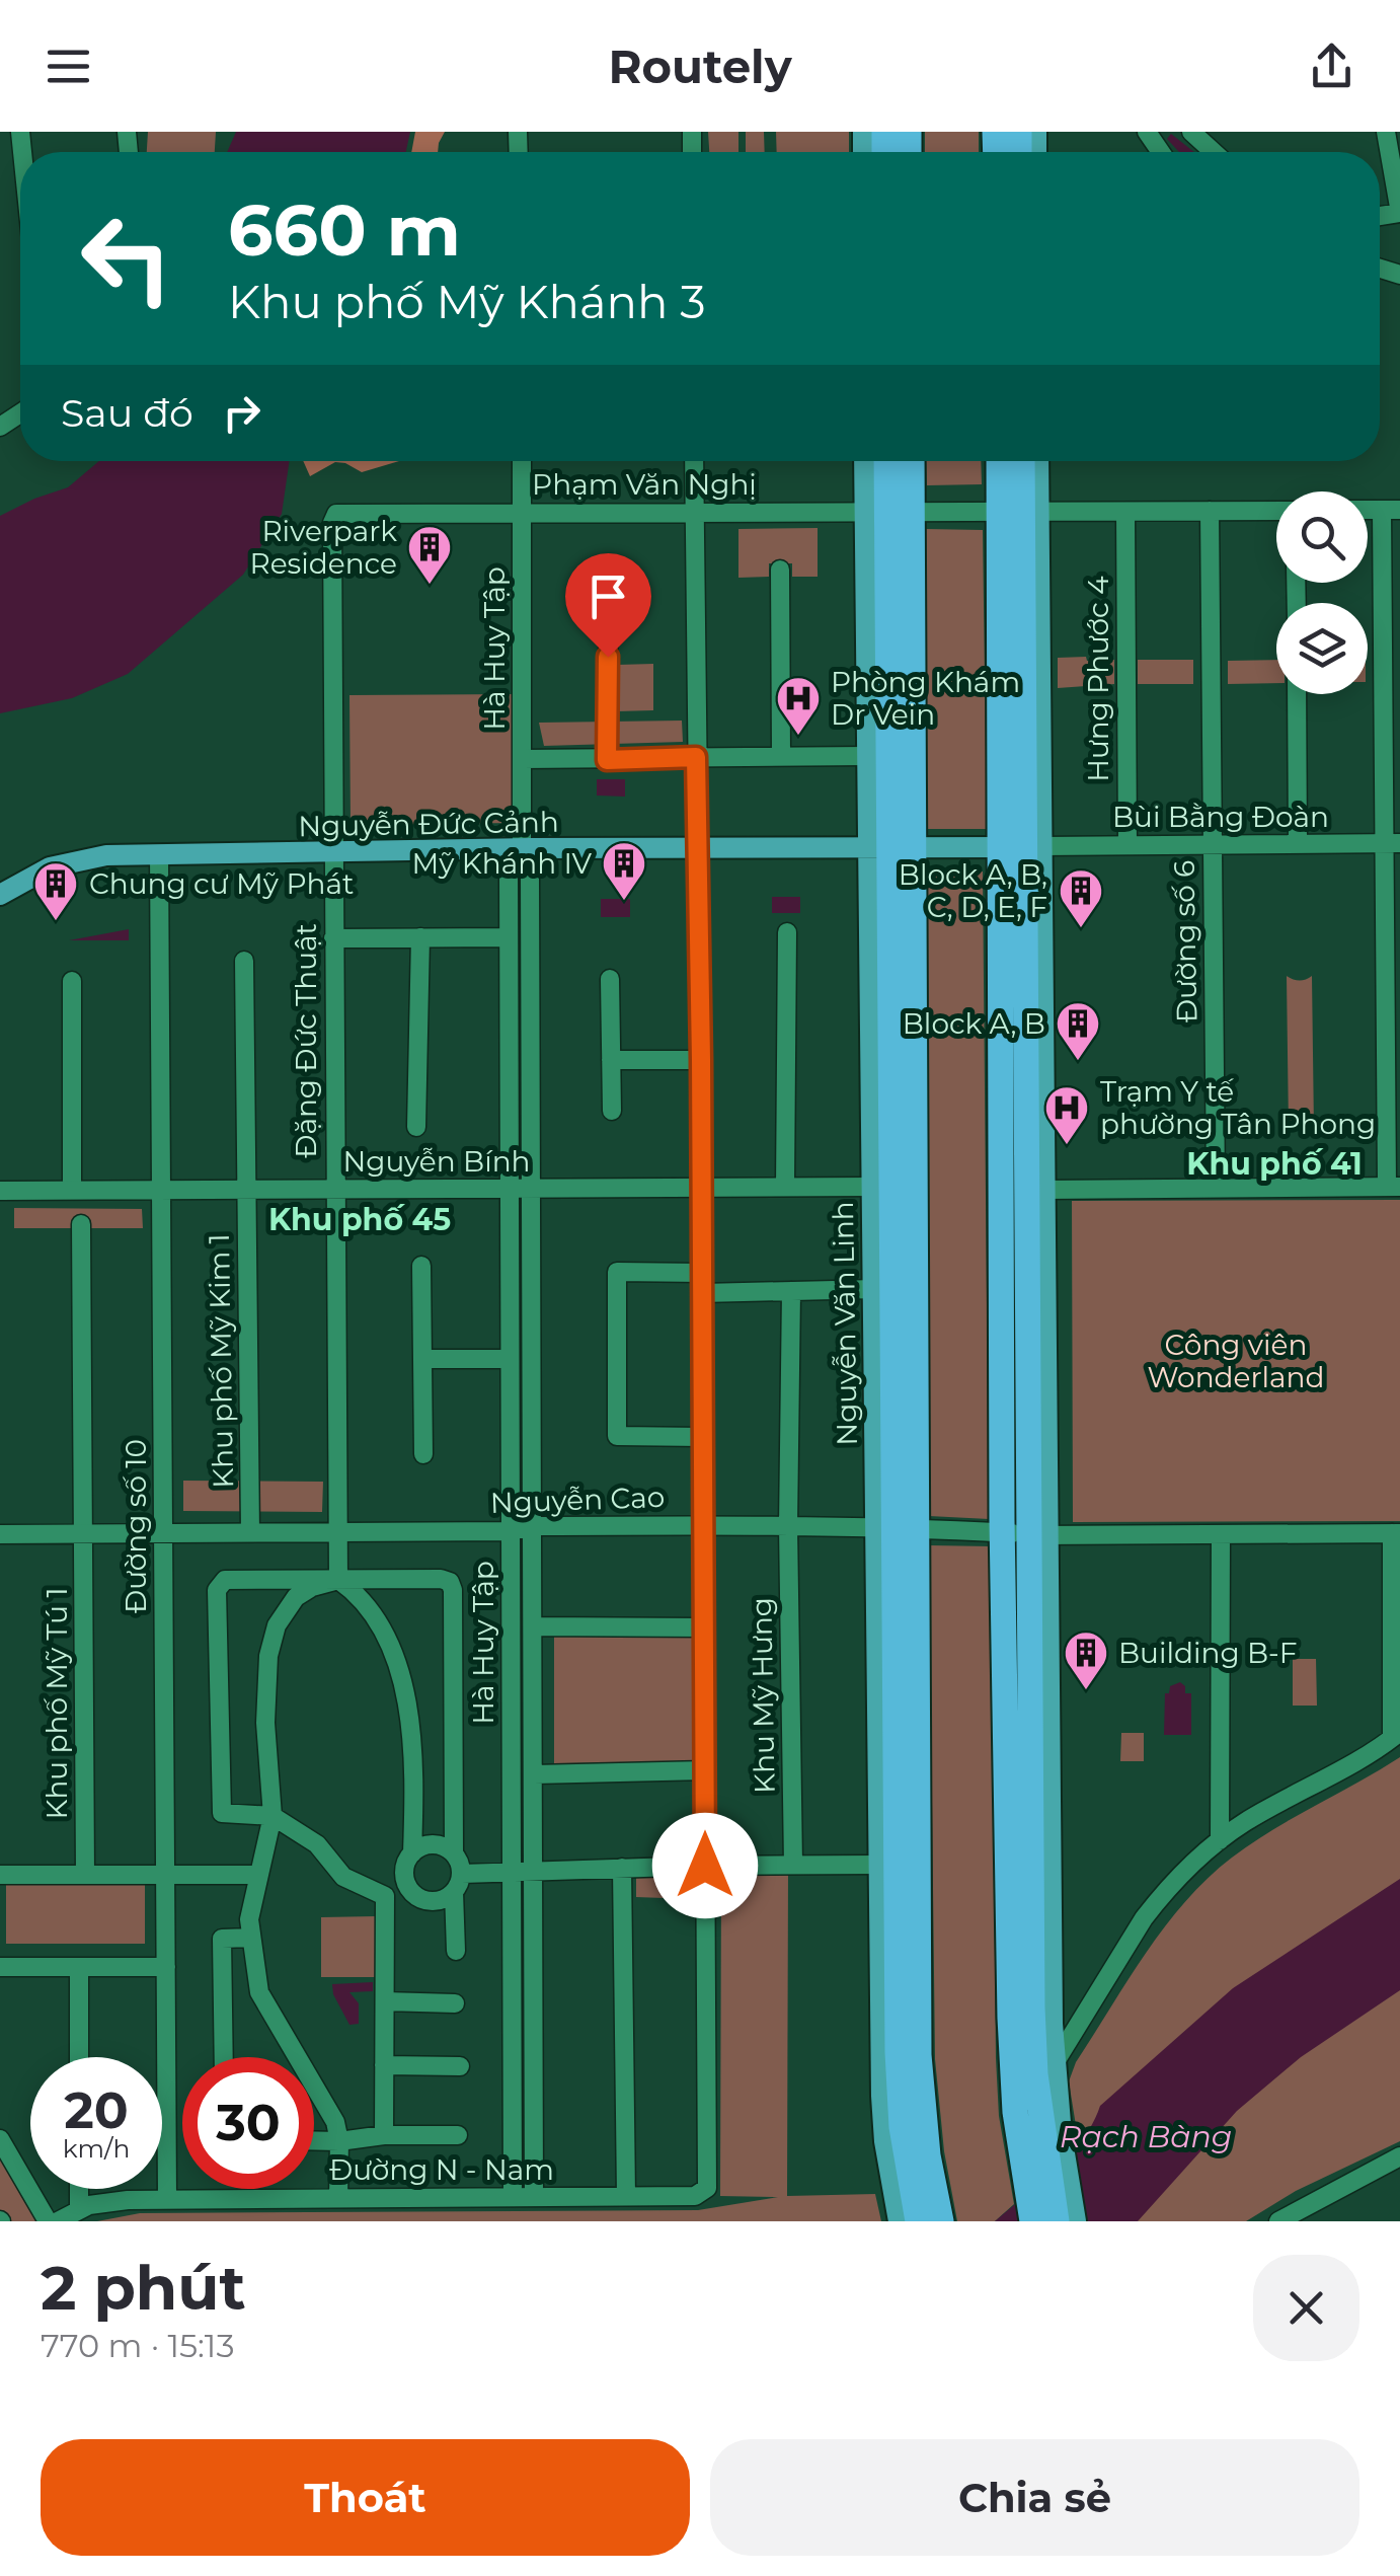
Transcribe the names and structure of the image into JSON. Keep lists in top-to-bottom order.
{
  "streets": {
    "highway": ["Nguyễn Văn Linh"],
    "main road": ["Nguyễn Đức Cảnh"],
    "street": [
      "Phạm Văn Nghị",
      "Hà Huy Tập",
      "Hưng Phước 4",
      "Bùi Bằng Đoàn",
      "Đường số 6",
      "Đặng Đức Thuật",
      "Nguyễn Bính",
      "Khu phố Mỹ Kim 1",
      "Nguyễn Cao",
      "Đường số 10",
      "Khu Mỹ Hưng",
      "Khu phố Mỹ Tú 1",
      "Đường N - Nam"
    ]
  },
  "crossings": [
    ["Phạm Văn Nghị", "Hà Huy Tập"],
    ["Phạm Văn Nghị", "Hưng Phước 4"],
    ["Phạm Văn Nghị", "Nguyễn Đức Cảnh"],
    ["Phạm Văn Nghị", "Đường số 6"],
    ["Phạm Văn Nghị", "Đặng Đức Thuật"],
    ["Phạm Văn Nghị", "Nguyễn Văn Linh"],
    ["Hà Huy Tập", "Nguyễn Đức Cảnh"],
    ["Hà Huy Tập", "Nguyễn Bính"],
    ["Hà Huy Tập", "Nguyễn Cao"],
    ["Hà Huy Tập", "Đường N - Nam"],
    ["Hưng Phước 4", "Bùi Bằng Đoàn"],
    ["Bùi Bằng Đoàn", "Nguyễn Đức Cảnh"],
    ["Bùi Bằng Đoàn", "Đường số 6"],
    ["Nguyễn Đức Cảnh", "Đặng Đức Thuật"],
    ["Nguyễn Đức Cảnh", "Nguyễn Văn Linh"],
    ["Nguyễn Đức Cảnh", "Đường số 10"],
    ["Đặng Đức Thuật", "Nguyễn Bính"],
    ["Đặng Đức Thuật", "Nguyễn Cao"],
    ["Nguyễn Bính", "Nguyễn Văn Linh"],
    ["Nguyễn Bính", "Khu phố Mỹ Kim 1"],
    ["Nguyễn Bính", "Đường số 10"],
    ["Nguyễn Văn Linh", "Nguyễn Cao"],
    ["Khu phố Mỹ Kim 1", "Nguyễn Cao"],
    ["Nguyễn Cao", "Đường số 10"],
    ["Nguyễn Cao", "Khu Mỹ Hưng"],
    ["Nguyễn Cao", "Khu phố Mỹ Tú 1"],
    ["Đường số 10", "Đường N - Nam"]
  ],
  "districts": ["Khu phố 41", "Khu phố 45"],
  "water": ["Rạch Bàng"],
  "parks": ["Công viên Wonderland"],
  "places": {
    "building": [
      "Riverpark Residence",
      "Mỹ Khánh IV",
      "Chung cư Mỹ Phát",
      "Block A, B, C, D, E, F",
      "Block A, B",
      "Building B-F"
    ],
    "hospital": ["Phòng Khám Dr Vein", "Trạm Y tế phường Tân Phong"]
  },
  "page": {
    "header": "Routely",
    "turn": ["660 m", "Khu phố Mỹ Khánh 3"],
    "then": "Sau đó",
    "speed": "20 km/h",
    "limit": "30",
    "heading": ["2 phút", "770 m · 15:13"],
    "buttons": ["Thoát", "Chia sẻ"]
  }
}
